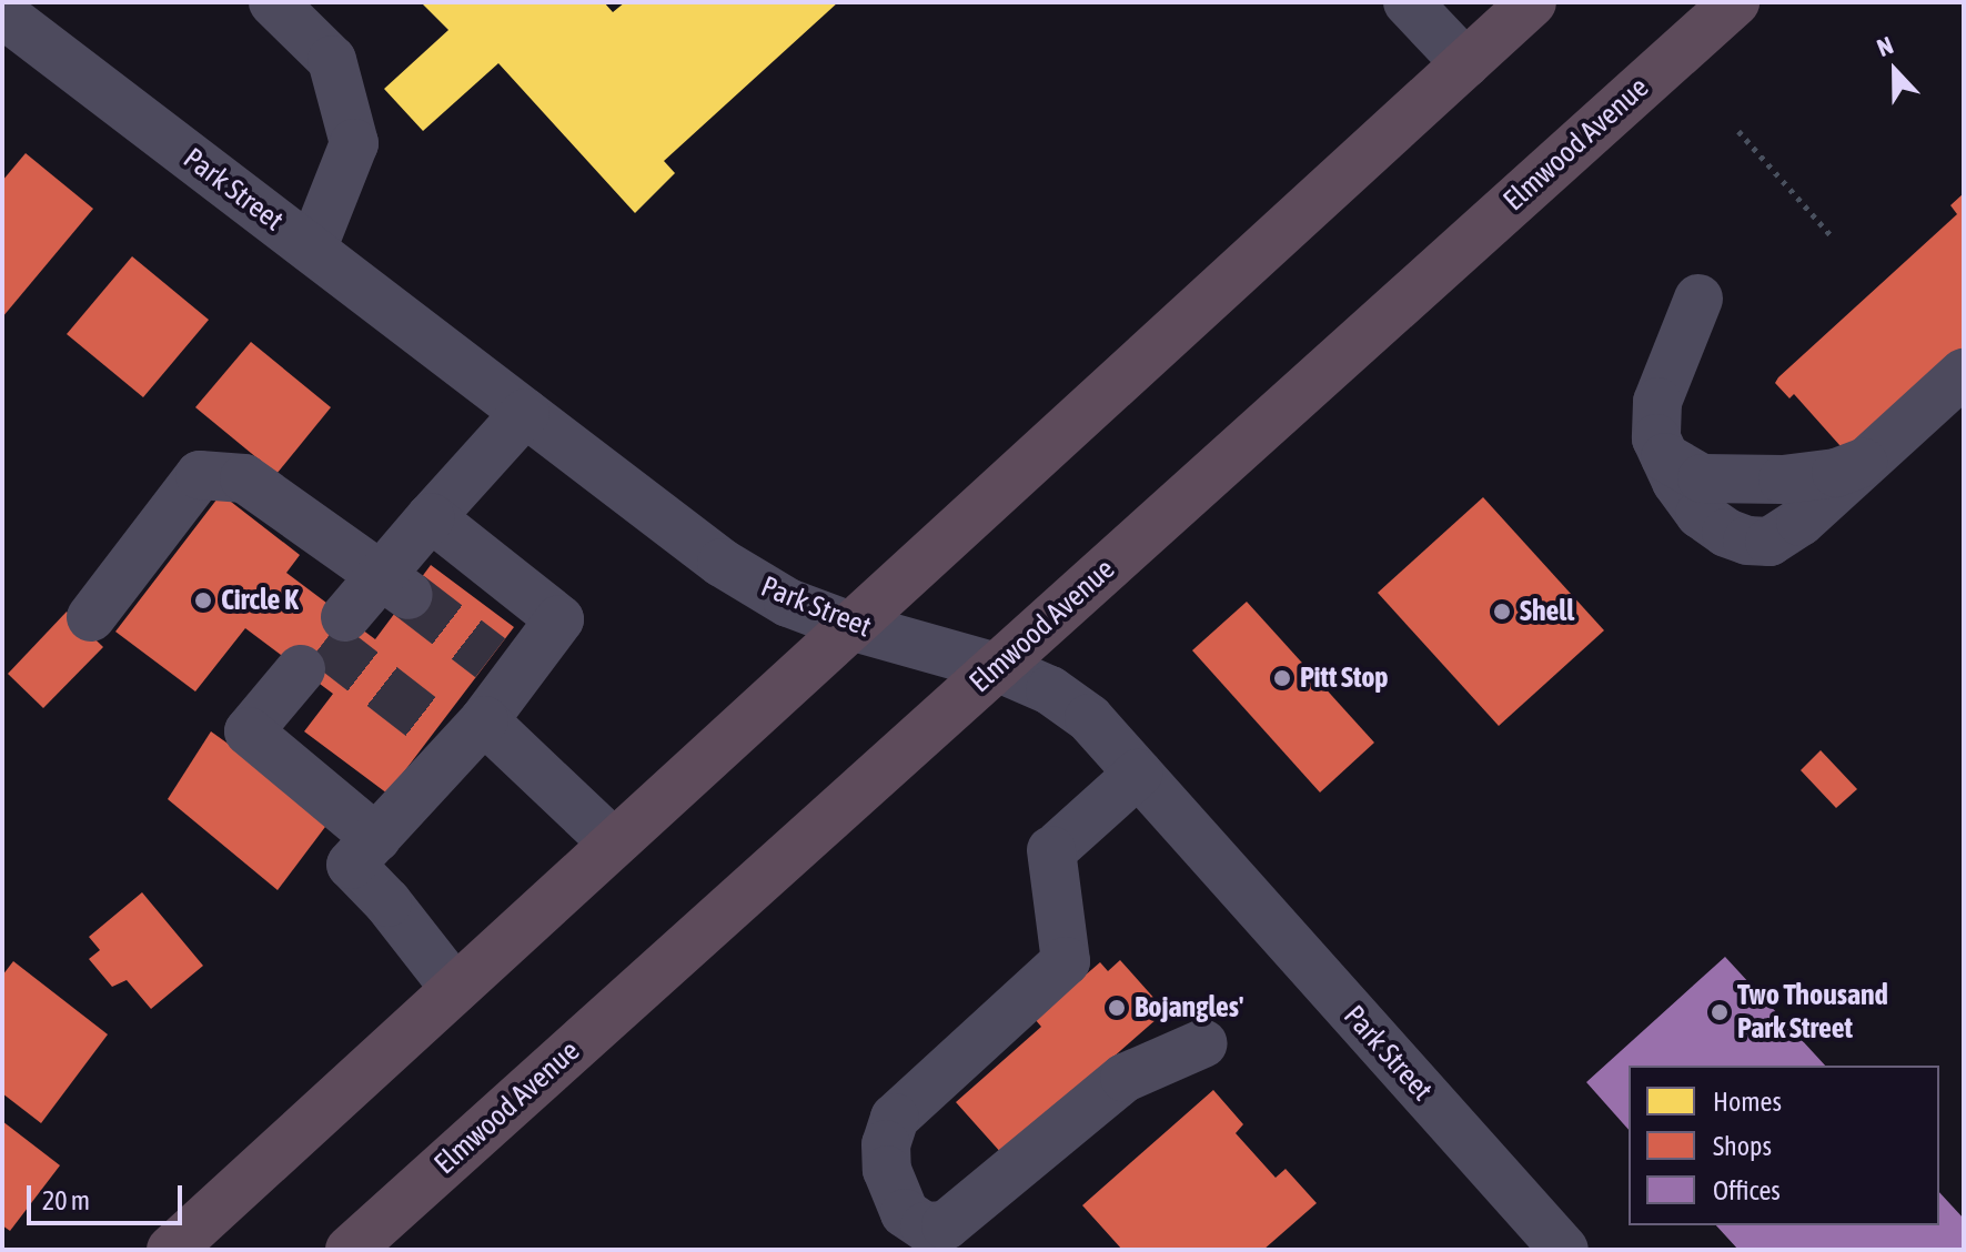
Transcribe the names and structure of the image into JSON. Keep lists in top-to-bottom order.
{
  "streets": {
    "highway": ["Elmwood Avenue"],
    "street": ["Park Street"]
  },
  "crossings": [
    ["Elmwood Avenue", "Park Street"]
  ],
  "places": [
    "Circle K",
    "Shell",
    "Pitt Stop",
    "Bojangles'",
    "Two Thousand Park Street"
  ],
  "legend": ["Homes", "Shops", "Offices"],
  "scale_bar": "20 m",
  "north": "top"
}
